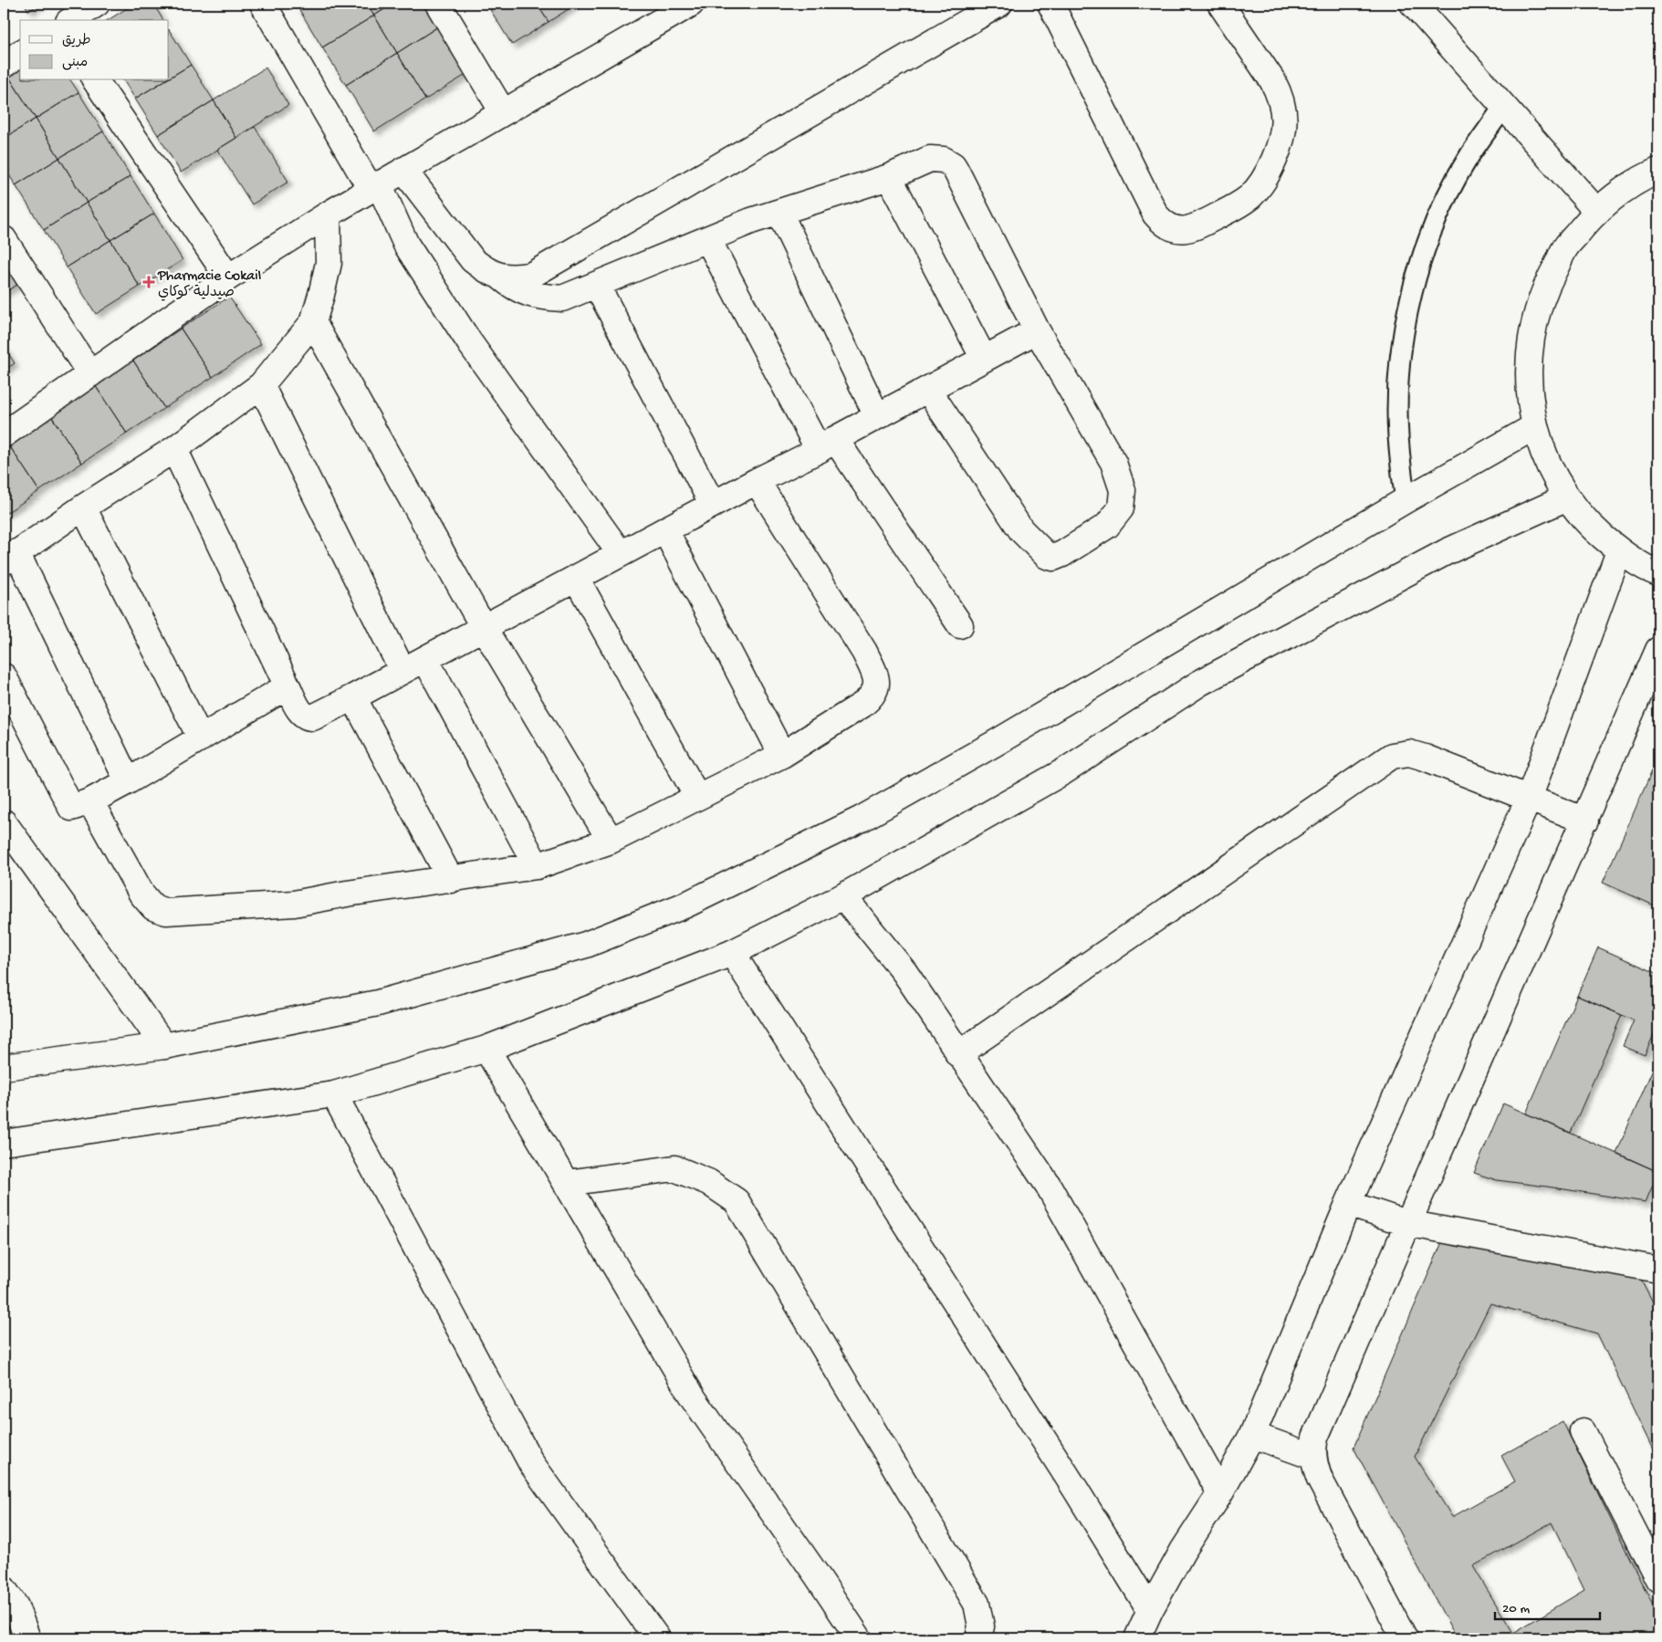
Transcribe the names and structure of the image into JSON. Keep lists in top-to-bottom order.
{
  "places": {
    "health": ["Pharmacie Cokail صيدلية كوكاي"]
  },
  "legend": ["طريق", "مبنى"],
  "scale_bar": "20 m"
}
